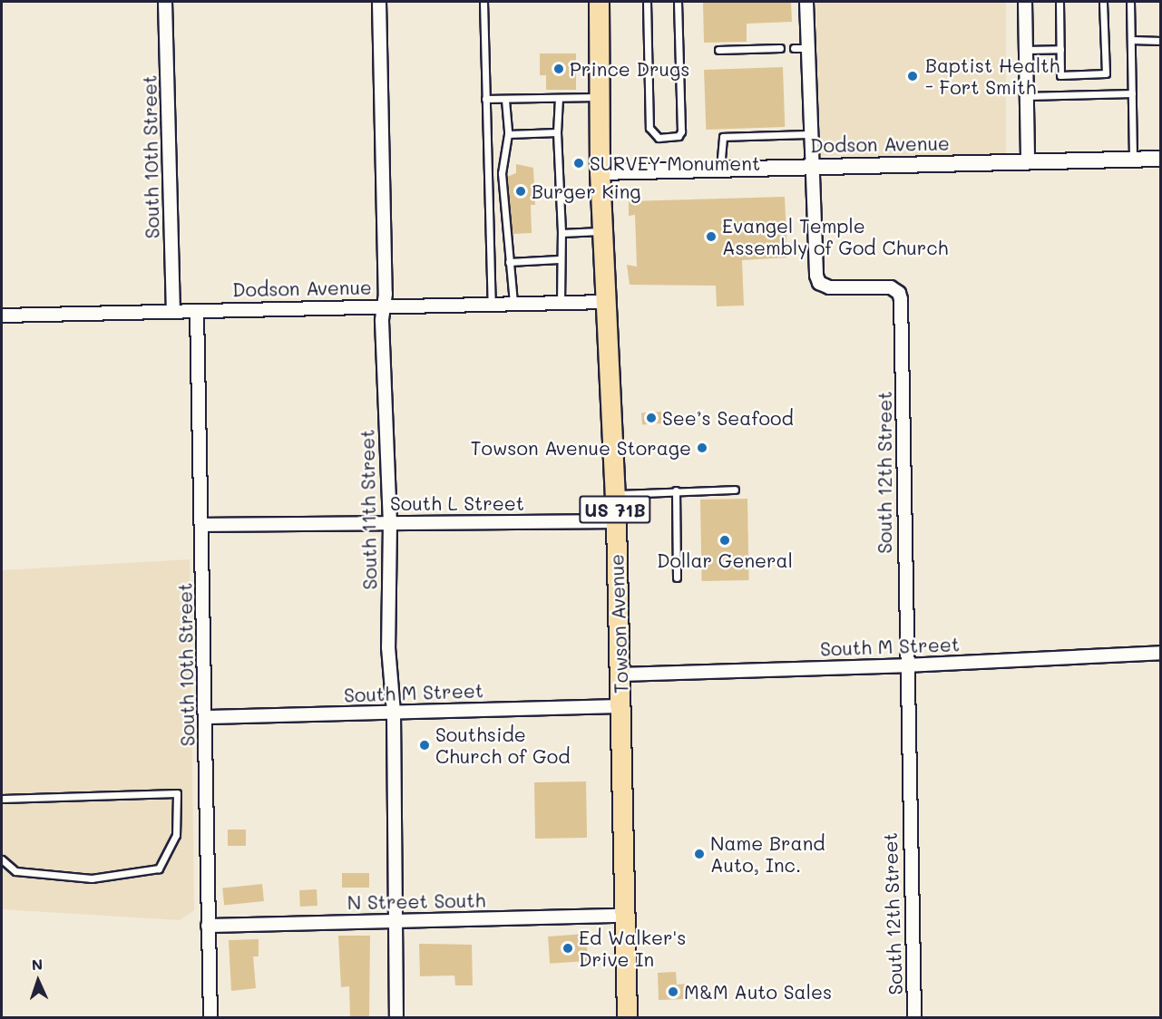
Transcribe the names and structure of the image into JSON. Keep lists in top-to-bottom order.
{
  "streets": {
    "main road": ["US 71B", "Towson Avenue"],
    "street": [
      "Dodson Avenue",
      "South 10th Street",
      "South 12th Street",
      "South L Street",
      "South 11th Street",
      "South M Street",
      "N Street South"
    ]
  },
  "crossings": [
    ["Dodson Avenue", "South 10th Street"],
    ["Dodson Avenue", "South 12th Street"],
    ["Dodson Avenue", "South 11th Street"],
    ["Dodson Avenue", "Towson Avenue"],
    ["South 10th Street", "South L Street"],
    ["South 10th Street", "South M Street"],
    ["South 10th Street", "N Street South"],
    ["South 12th Street", "South M Street"],
    ["South L Street", "South 11th Street"],
    ["South L Street", "Towson Avenue"],
    ["South 11th Street", "South M Street"],
    ["South 11th Street", "N Street South"],
    ["Towson Avenue", "South M Street"],
    ["Towson Avenue", "N Street South"]
  ],
  "places": [
    "Prince Drugs",
    "Baptist Health - Fort Smith",
    "SURVEY Monument",
    "Burger King",
    "Evangel Temple Assembly of God Church",
    "See’s Seafood",
    "Towson Avenue Storage",
    "Dollar General",
    "Southside Church of God",
    "Name Brand Auto, Inc.",
    "Ed Walker's Drive In",
    "M&M Auto Sales"
  ],
  "north": "top"
}
